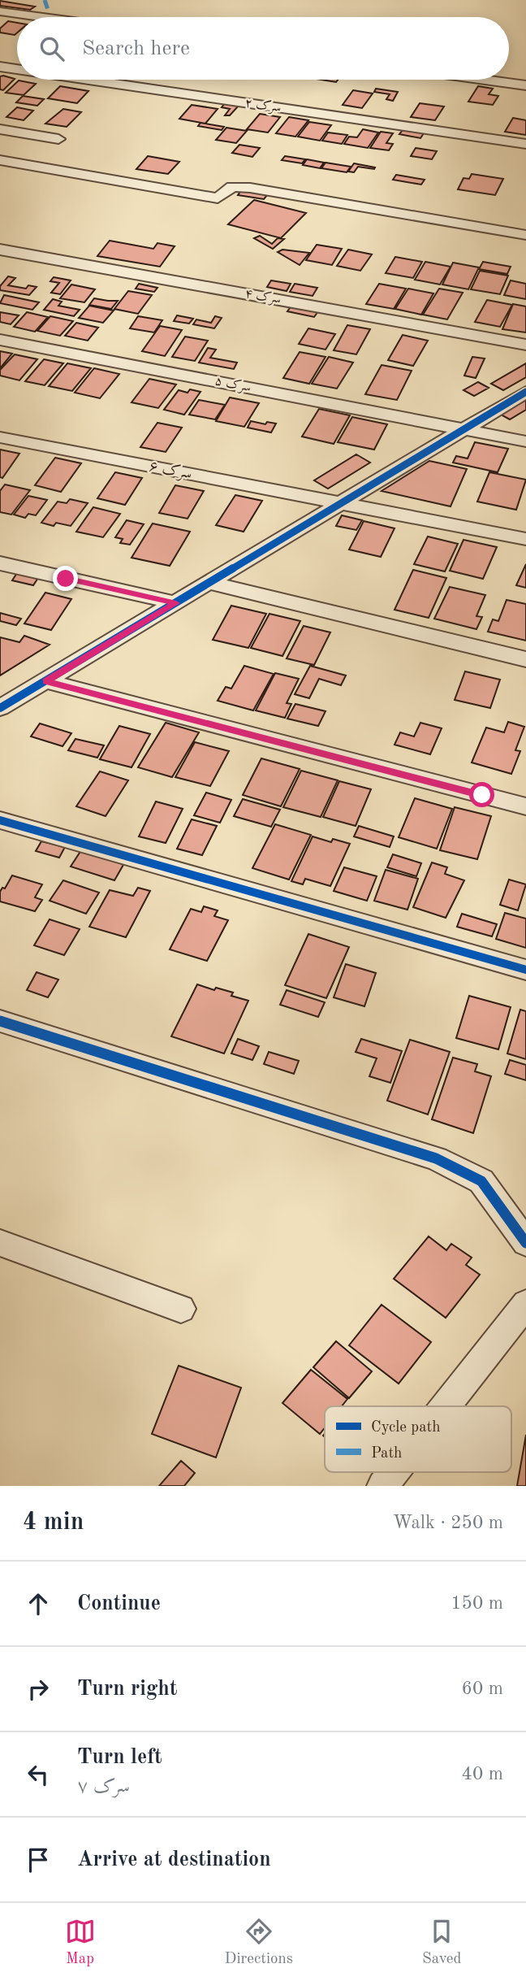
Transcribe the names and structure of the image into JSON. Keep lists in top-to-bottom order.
{
  "streets": {
    "street": [
      "سرک ۲",
      "سرک ۴",
      "سرک ۵",
      "سرک ۶"
    ]
  },
  "legend": ["Cycle path", "Path"],
  "page": {
    "search": "Search here",
    "heading": ["4 min", "Walk · 250 m"],
    "list": [
      ["Continue", "150 m"],
      ["Turn right", "60 m"],
      ["Turn left", "سرک ۷", "40 m"],
      "Arrive at destination"
    ],
    "nav": ["Map", "Directions", "Saved"]
  }
}
